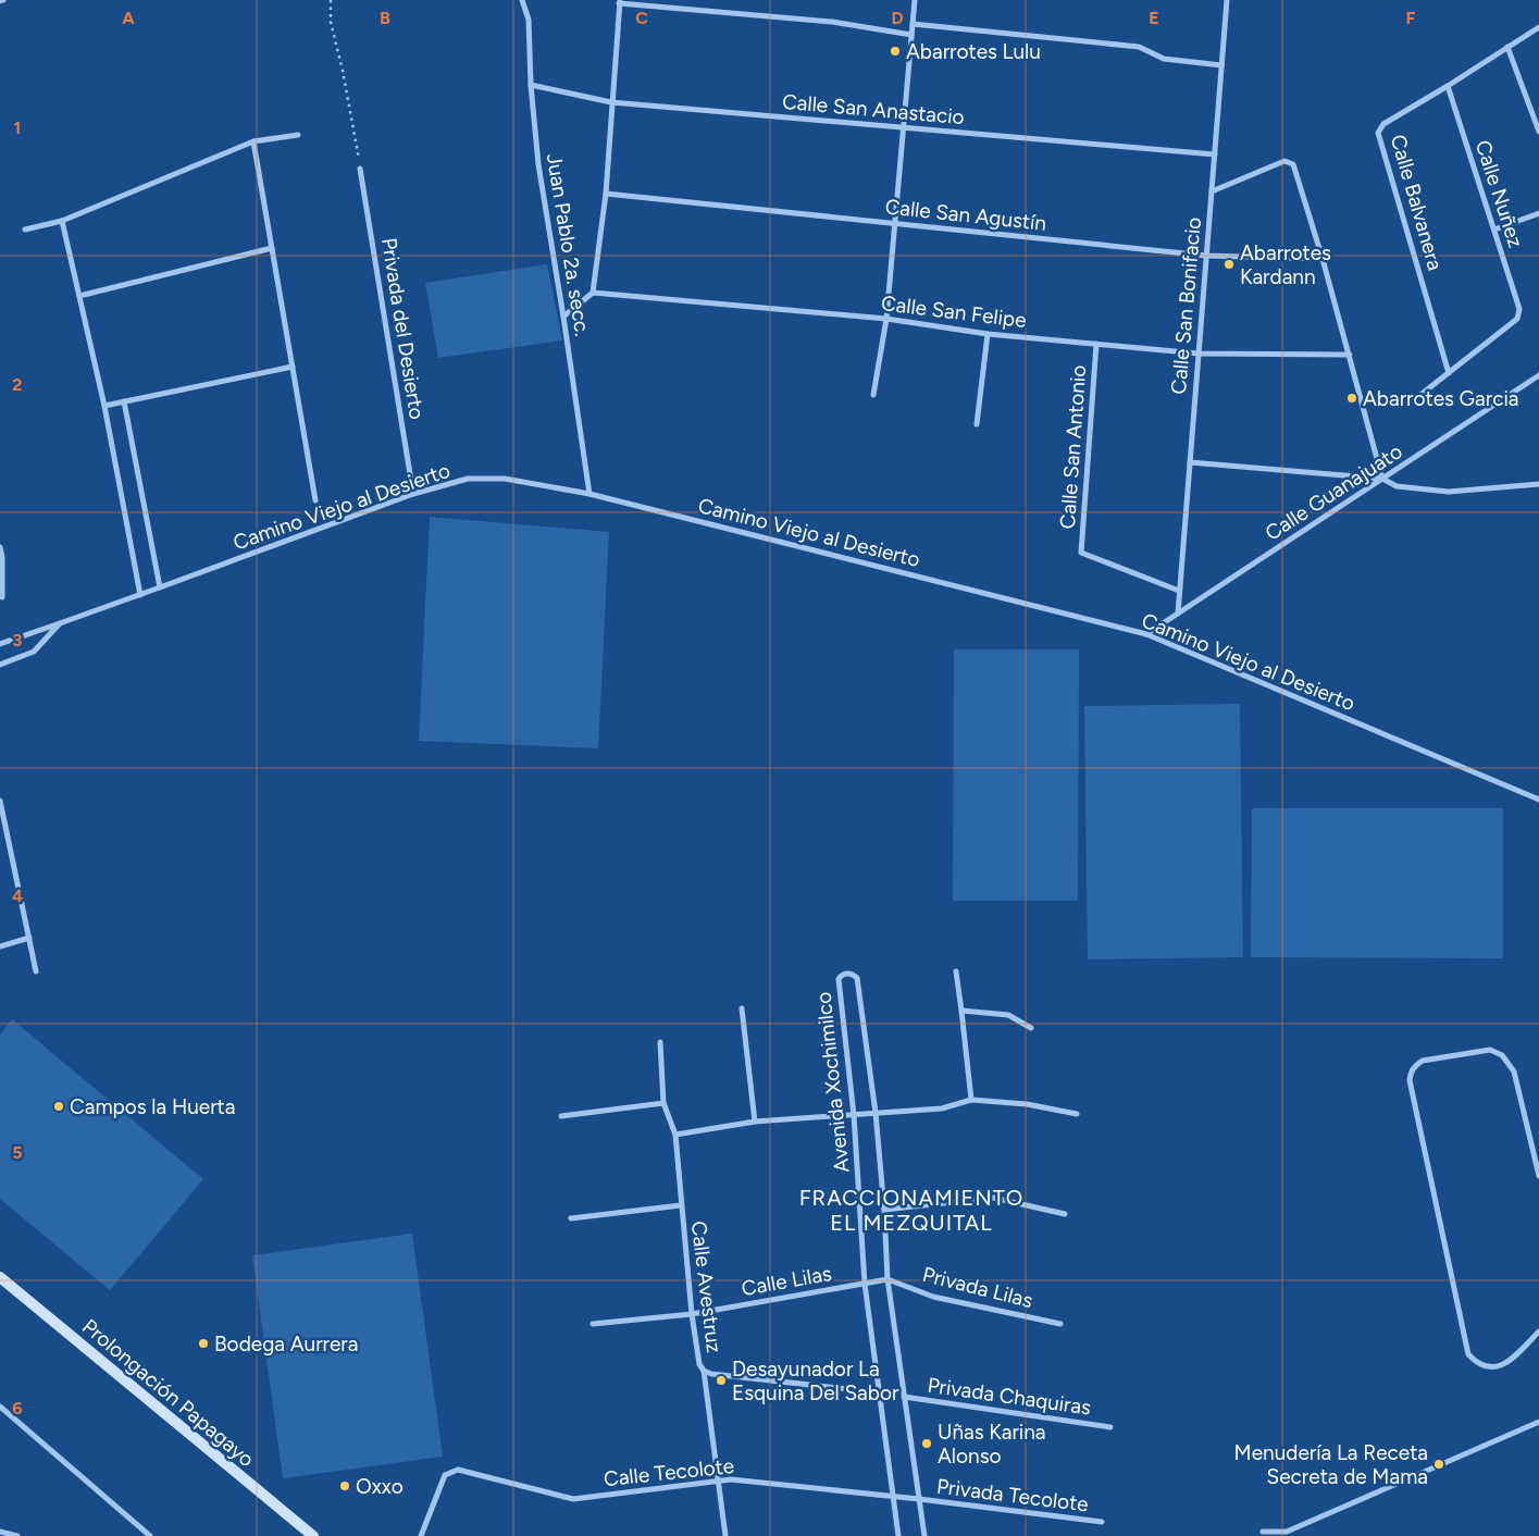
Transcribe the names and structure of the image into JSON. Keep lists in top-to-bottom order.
{
  "streets": {
    "street": [
      "Calle San Anastacio",
      "Calle Nuñez",
      "Calle Balvanera",
      "Calle San Agustín",
      "Juan Pablo 2a. secc.",
      "Calle San Bonifacio",
      "Calle San Felipe",
      "Privada del Desierto",
      "Calle San Antonio",
      "Calle Guanajuato",
      "Camino Viejo al Desierto",
      "Avenida Xochimilco",
      "Calle Lilas",
      "Calle Avestruz",
      "Privada Lilas",
      "Prolongación Papagayo",
      "Privada Chaquiras",
      "Calle Tecolote",
      "Privada Tecolote"
    ]
  },
  "crossings": [
    ["Calle San Anastacio", "Juan Pablo 2a. secc."],
    ["Calle San Anastacio", "Calle San Bonifacio"],
    ["Calle Nuñez", "Calle Balvanera"],
    ["Calle San Agustín", "Calle San Bonifacio"],
    ["Juan Pablo 2a. secc.", "Camino Viejo al Desierto"],
    ["Calle San Bonifacio", "Calle San Felipe"],
    ["Calle San Bonifacio", "Calle San Antonio"],
    ["Calle San Bonifacio", "Calle Guanajuato"],
    ["Calle San Felipe", "Calle San Antonio"],
    ["Privada del Desierto", "Camino Viejo al Desierto"],
    ["Calle Guanajuato", "Camino Viejo al Desierto"],
    ["Avenida Xochimilco", "Calle Lilas"],
    ["Avenida Xochimilco", "Privada Lilas"],
    ["Avenida Xochimilco", "Privada Chaquiras"],
    ["Avenida Xochimilco", "Calle Tecolote"],
    ["Avenida Xochimilco", "Privada Tecolote"],
    ["Calle Lilas", "Calle Avestruz"],
    ["Calle Lilas", "Privada Lilas"],
    ["Calle Avestruz", "Calle Tecolote"],
    ["Calle Tecolote", "Privada Tecolote"]
  ],
  "districts": ["FRACCIONAMIENTO EL MEZQUITAL"],
  "places": [
    "Abarrotes Lulu",
    "Abarrotes Kardann",
    "Abarrotes Garcia",
    "Campos la Huerta",
    "Bodega Aurrera",
    "Desayunador La Esquina Del Sabor",
    "Uñas Karina Alonso",
    "Menudería La Receta Secreta de Mama",
    "Oxxo"
  ],
  "grid": {
    "columns": [
      "A",
      "B",
      "C",
      "D",
      "E",
      "F"
    ],
    "rows": [
      "1",
      "2",
      "3",
      "4",
      "5",
      "6"
    ]
  }
}
